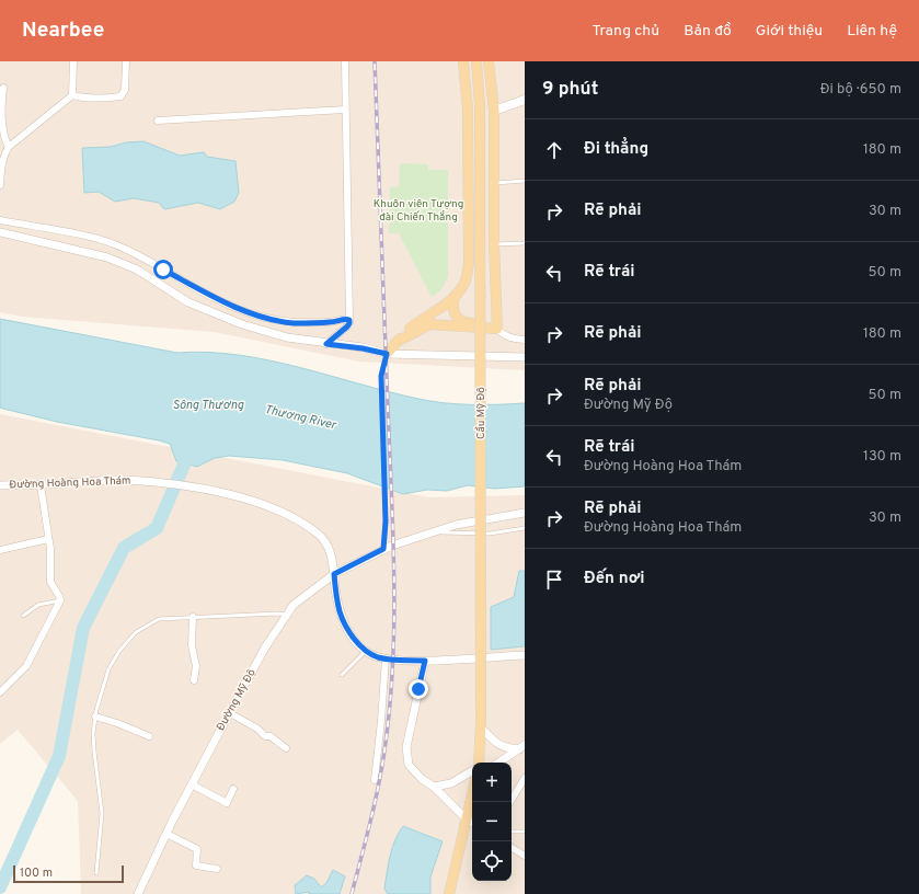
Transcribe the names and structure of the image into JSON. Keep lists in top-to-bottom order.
{
  "streets": {
    "main road": ["Cầu Mỹ Độ"],
    "street": ["Đường Hoàng Hoa Thám", "Đường Mỹ Độ"]
  },
  "crossings": [
    ["Đường Hoàng Hoa Thám", "Đường Mỹ Độ"]
  ],
  "water": ["Sông Thương", "Thương River"],
  "parks": ["Khuôn viên Tượng đài Chiến Thắng"],
  "scale_bar": "100 m",
  "page": {
    "header": "Nearbee",
    "nav": [
      "Trang chủ",
      "Bản đồ",
      "Giới thiệu",
      "Liên hệ"
    ],
    "heading": ["9 phút", "Đi bộ · 650 m"],
    "list": [
      ["Đi thẳng", "180 m"],
      ["Rẽ phải", "30 m"],
      ["Rẽ trái", "50 m"],
      ["Rẽ phải", "180 m"],
      ["Rẽ phải", "Đường Mỹ Độ", "50 m"],
      ["Rẽ trái", "Đường Hoàng Hoa Thám", "130 m"],
      ["Rẽ phải", "Đường Hoàng Hoa Thám", "30 m"],
      "Đến nơi"
    ],
    "map_buttons": ["+", "−"],
    "scale": "100 m"
  }
}
